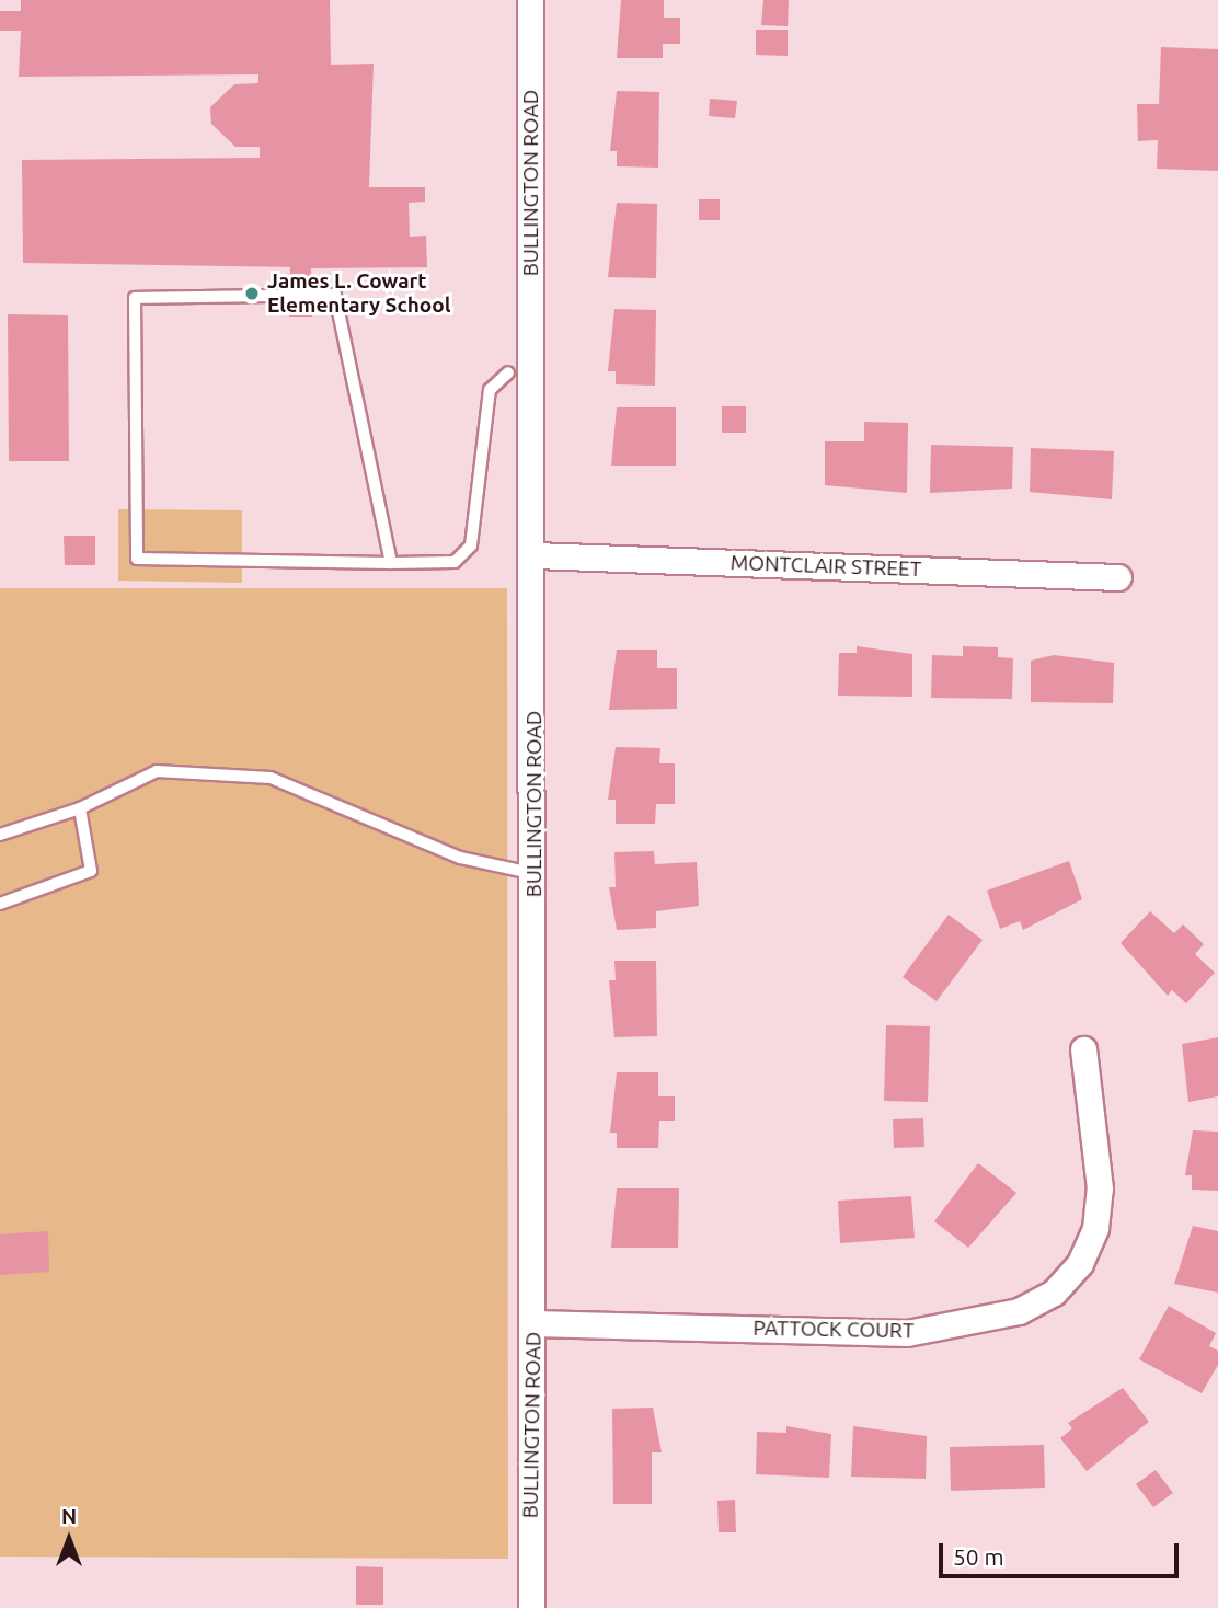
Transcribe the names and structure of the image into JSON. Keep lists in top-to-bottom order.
{
  "streets": {
    "street": ["BULLINGTON ROAD", "MONTCLAIR STREET", "PATTOCK COURT"]
  },
  "crossings": [
    ["BULLINGTON ROAD", "MONTCLAIR STREET"],
    ["BULLINGTON ROAD", "PATTOCK COURT"]
  ],
  "places": ["James L. Cowart Elementary School"],
  "scale_bar": "50 m",
  "north": "top"
}
